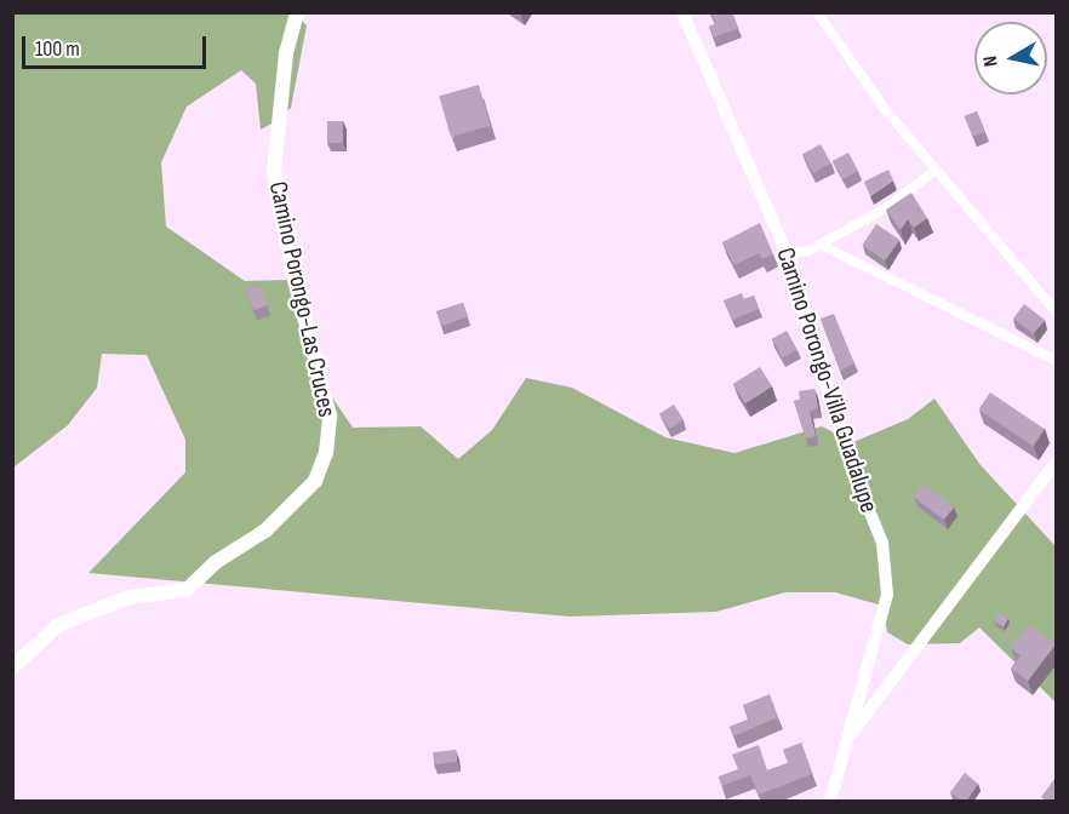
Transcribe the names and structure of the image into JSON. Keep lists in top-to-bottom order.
{
  "streets": {
    "main road": ["Camino Porongo-Las Cruces"],
    "street": ["Camino Porongo-Villa Guadalupe"]
  },
  "scale_bar": "100 m",
  "north": "left"
}
